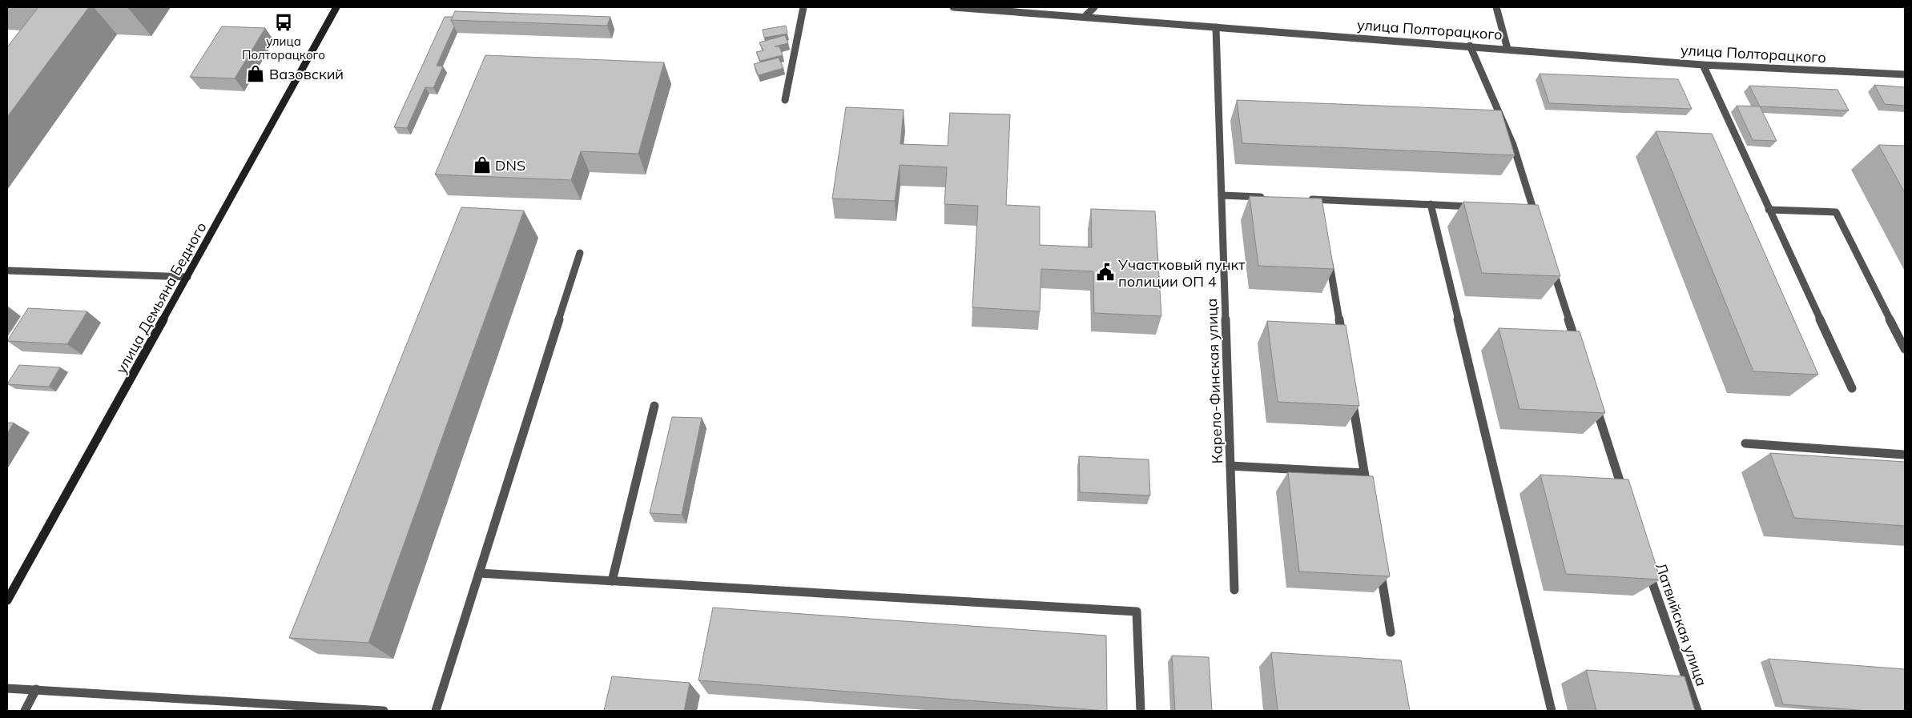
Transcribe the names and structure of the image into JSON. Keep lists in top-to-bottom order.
{
  "streets": {
    "main road": ["улица Демьяна Бедного"],
    "street": ["улица Полторацкого", "Карело-Финская улица", "Латвийская улица"]
  },
  "crossings": [
    ["улица Полторацкого", "Карело-Финская улица"]
  ],
  "places": {
    "bus stop": ["улица Полторацкого"],
    "shop": ["Вазовский", "DNS"],
    "public building": ["Участковый пункт полиции ОП 4"]
  }
}
